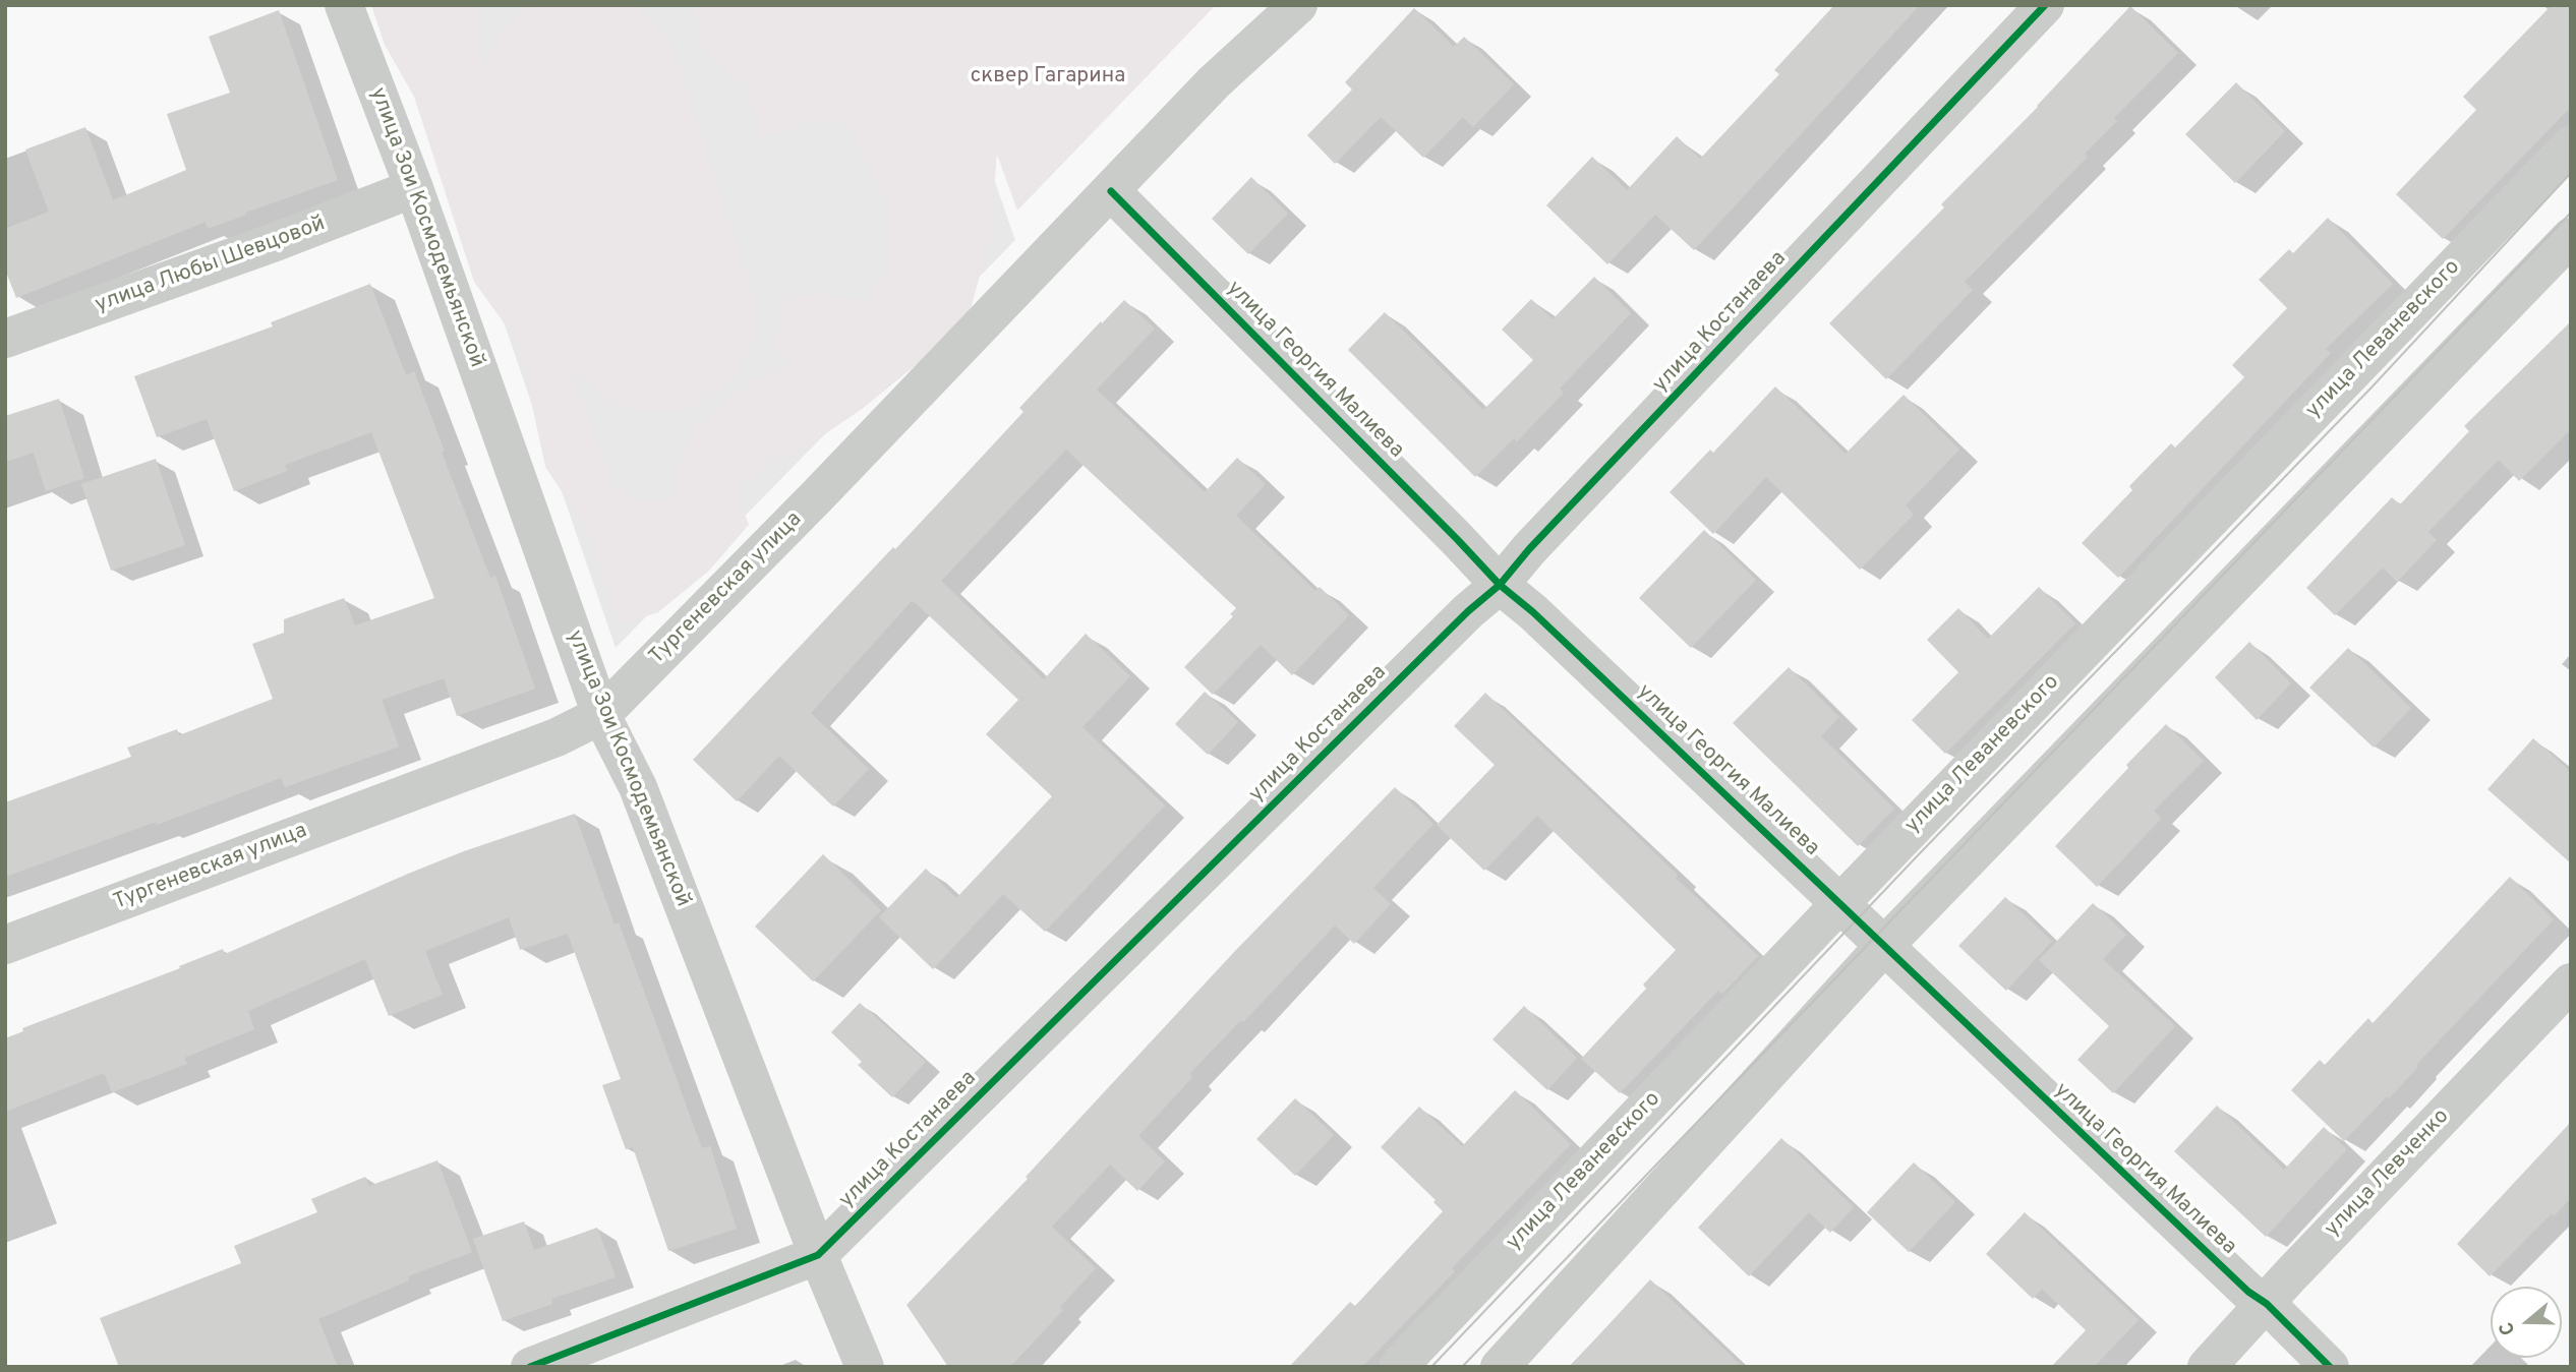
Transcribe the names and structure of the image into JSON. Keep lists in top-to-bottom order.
{
  "streets": {
    "street": [
      "улица Зои Космодемьянской",
      "улица Любы Шевцовой",
      "улица Костанаева",
      "улица Леваневского",
      "улица Георгия Малиева",
      "Тургеневская улица",
      "улица Левченко"
    ]
  },
  "crossings": [
    ["улица Зои Космодемьянской", "улица Любы Шевцовой"],
    ["улица Зои Космодемьянской", "улица Костанаева"],
    ["улица Зои Космодемьянской", "Тургеневская улица"],
    ["улица Костанаева", "улица Георгия Малиева"],
    ["улица Леваневского", "улица Георгия Малиева"],
    ["улица Георгия Малиева", "Тургеневская улица"],
    ["улица Георгия Малиева", "улица Левченко"]
  ],
  "parks": ["сквер Гагарина"],
  "north": "left"
}
